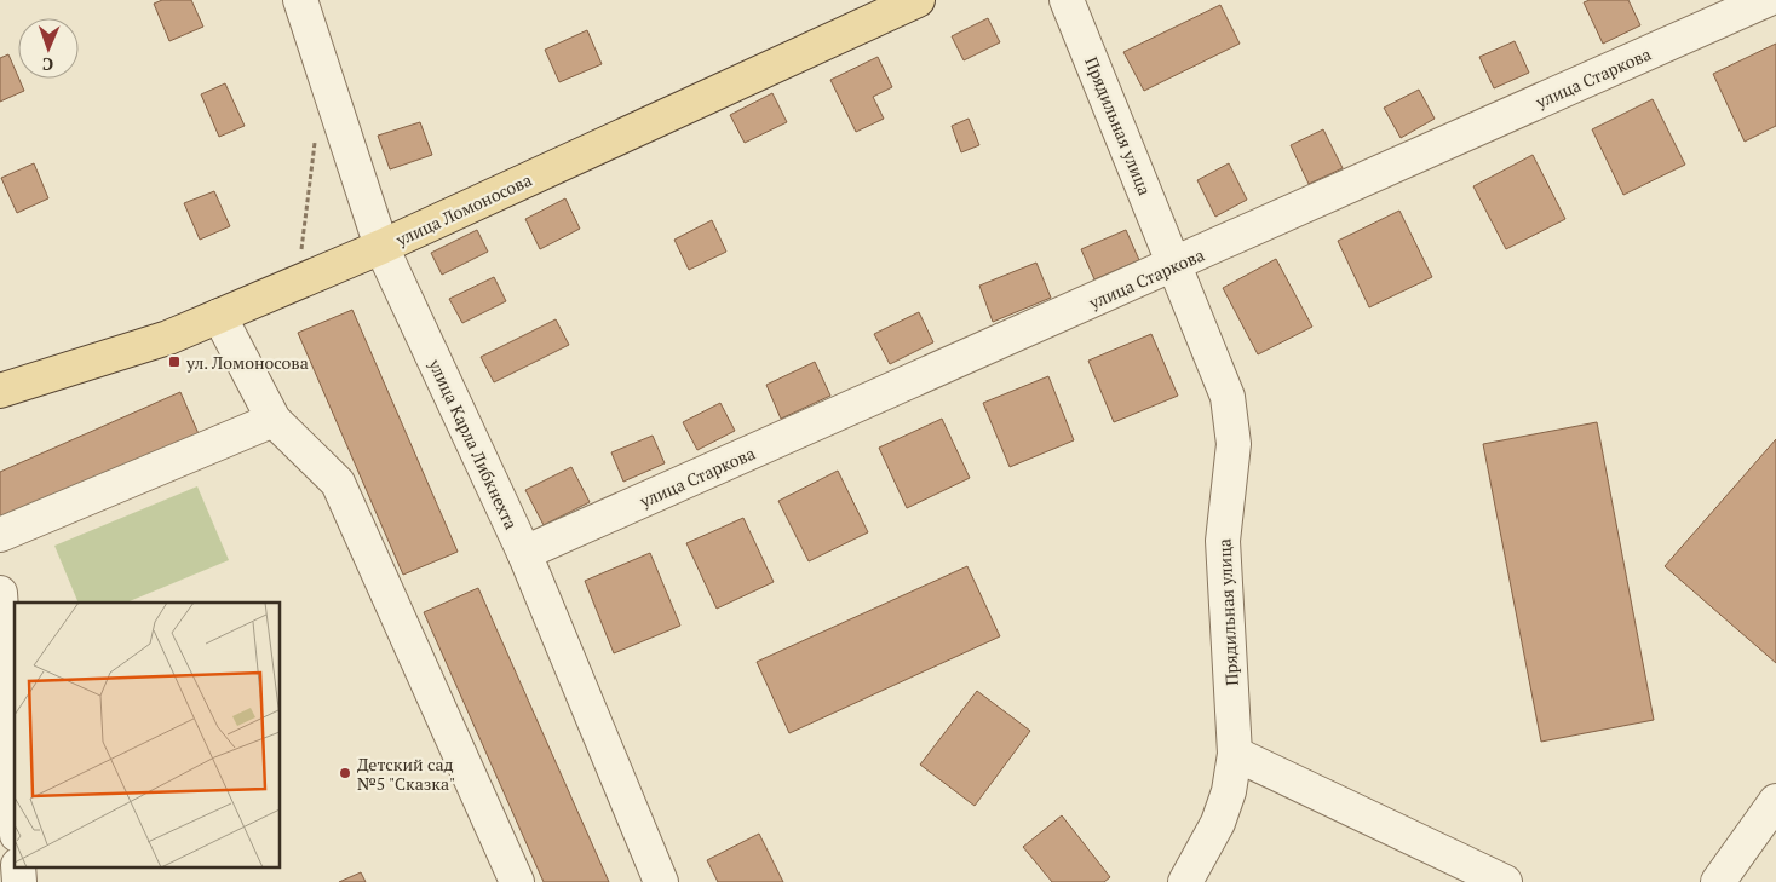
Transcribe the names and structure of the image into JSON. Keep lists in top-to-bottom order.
{
  "streets": {
    "main road": ["улица Ломоносова"],
    "street": ["улица Старкова", "Прядильная улица", "улица Карла Либкнехта"]
  },
  "crossings": [
    ["улица Старкова", "Прядильная улица"],
    ["улица Старкова", "улица Карла Либкнехта"],
    ["улица Ломоносова", "улица Карла Либкнехта"]
  ],
  "places": {
    "transit": ["ул. Ломоносова"],
    "other": ["Детский сад №5 \"Сказка\""]
  },
  "north": "bottom"
}
